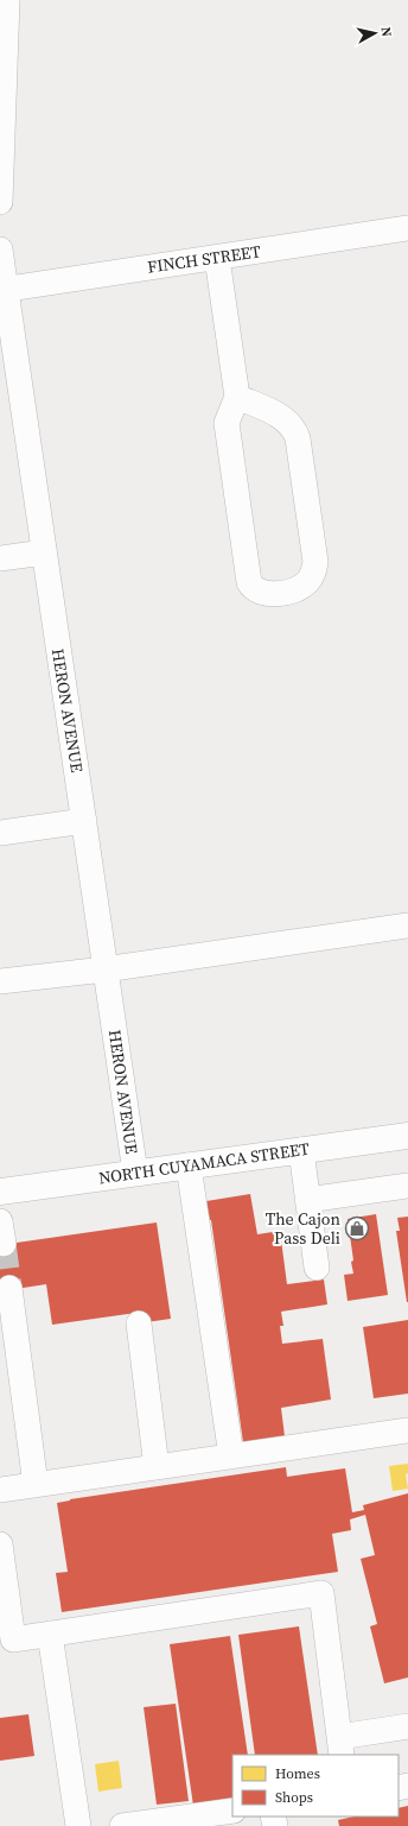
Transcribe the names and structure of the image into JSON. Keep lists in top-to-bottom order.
{
  "streets": {
    "main road": ["NORTH CUYAMACA STREET"],
    "street": ["FINCH STREET", "HERON AVENUE"]
  },
  "crossings": [
    ["FINCH STREET", "HERON AVENUE"],
    ["HERON AVENUE", "NORTH CUYAMACA STREET"]
  ],
  "places": {
    "shop": ["The Cajon Pass Deli"]
  },
  "legend": ["Homes", "Shops"],
  "north": "right"
}
